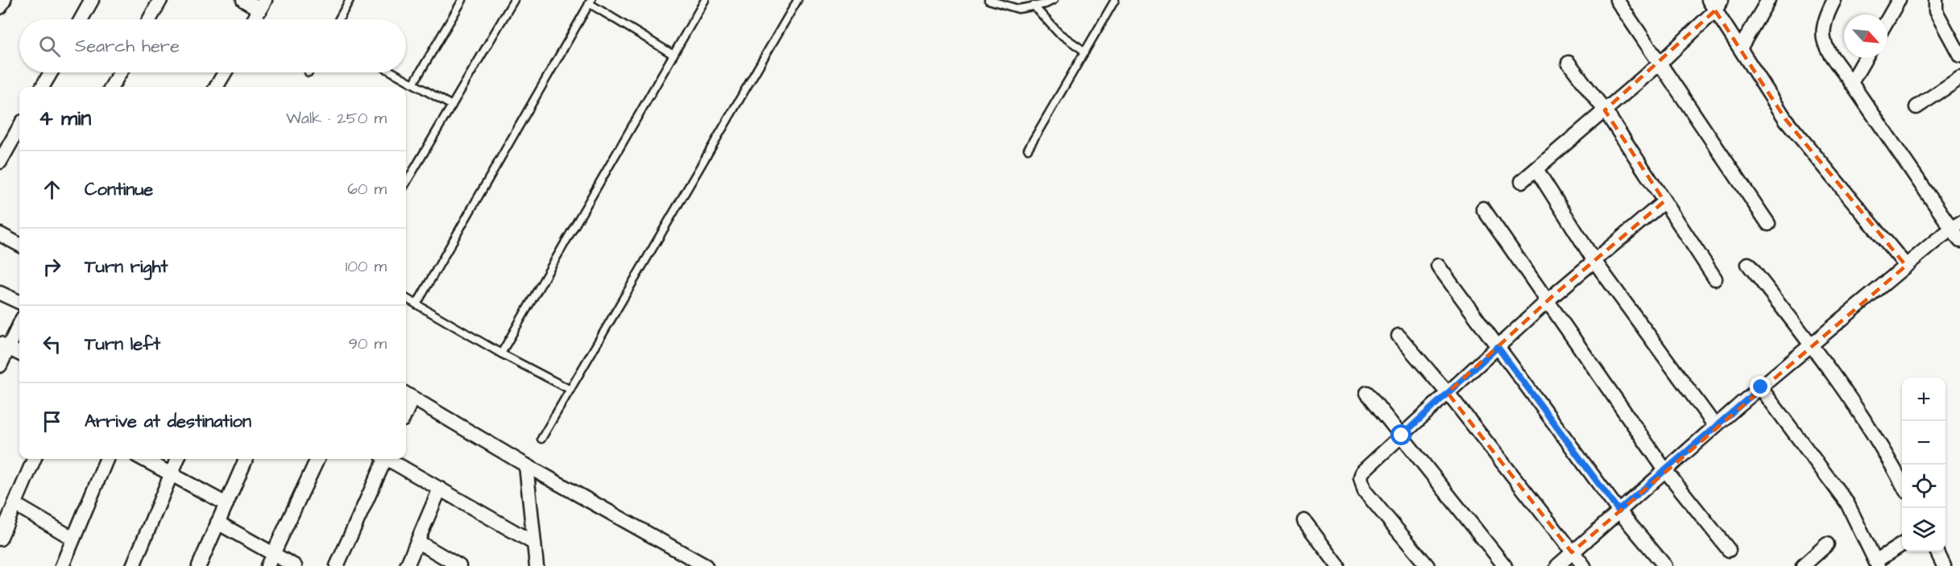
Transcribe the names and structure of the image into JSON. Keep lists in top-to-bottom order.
{
  "north": "bottom right",
  "page": {
    "search": "Search here",
    "heading": ["4 min", "Walk · 250 m"],
    "list": [
      ["Continue", "60 m"],
      ["Turn right", "100 m"],
      ["Turn left", "90 m"],
      "Arrive at destination"
    ],
    "map_buttons": ["+", "−"]
  }
}
